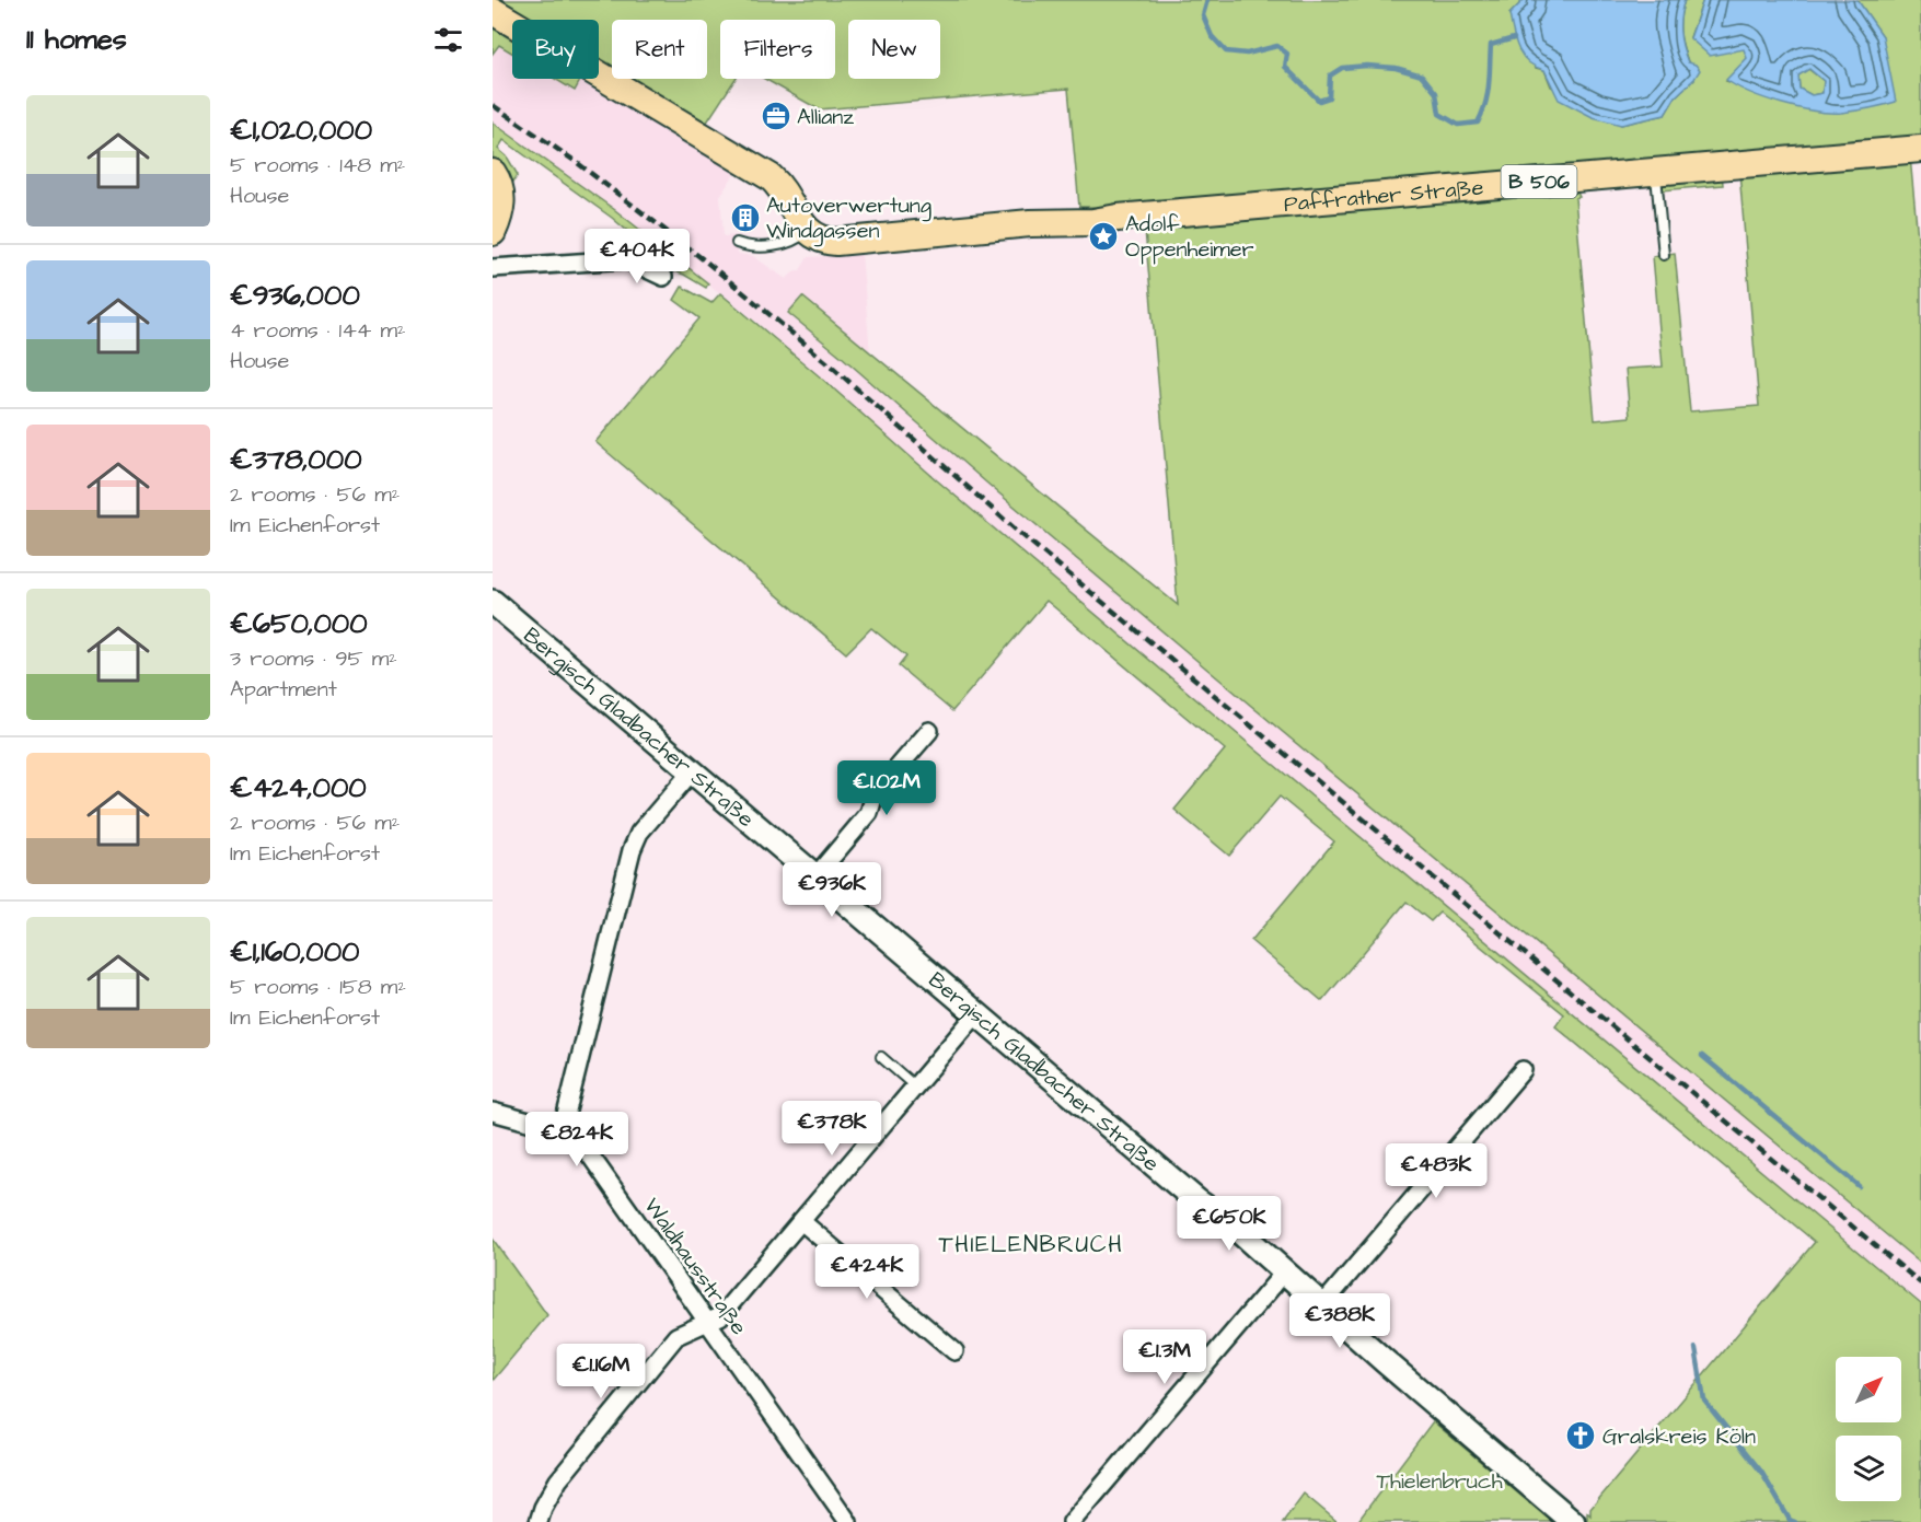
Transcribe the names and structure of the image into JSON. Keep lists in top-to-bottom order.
{
  "streets": {
    "main road": ["B 506", "Paffrather Straße", "Bergisch Gladbacher Straße"],
    "street": ["Waldhausstraße"]
  },
  "districts": ["THIELENBRUCH"],
  "parks": ["Thielenbruch"],
  "places": {
    "office": ["Allianz"],
    "building": ["Autoverwertung Windgassen"],
    "place": ["Adolf Oppenheimer"],
    "church": ["Gralskreis Köln"]
  },
  "north": "top right",
  "page": {
    "heading": "11 homes",
    "chip": [
      "Buy",
      "Rent",
      "Filters",
      "New"
    ],
    "list": [
      {
        "name": "€1,020,000",
        "note": "5 rooms · 148 m² · House"
      },
      {
        "name": "€936,000",
        "note": "4 rooms · 144 m² · House"
      },
      {
        "name": "€378,000",
        "note": "2 rooms · 56 m² · Im Eichenforst"
      },
      {
        "name": "€650,000",
        "note": "3 rooms · 95 m² · Apartment"
      },
      {
        "name": "€424,000",
        "note": "2 rooms · 56 m² · Im Eichenforst"
      },
      {
        "name": "€1,160,000",
        "note": "5 rooms · 158 m² · Im Eichenforst"
      }
    ],
    "price": [
      "€404K",
      "€1.02M",
      "€936K",
      "€378K",
      "€824K",
      "€483K",
      "€650K",
      "€424K",
      "€388K",
      "€1.3M",
      "€1.16M"
    ]
  }
}
